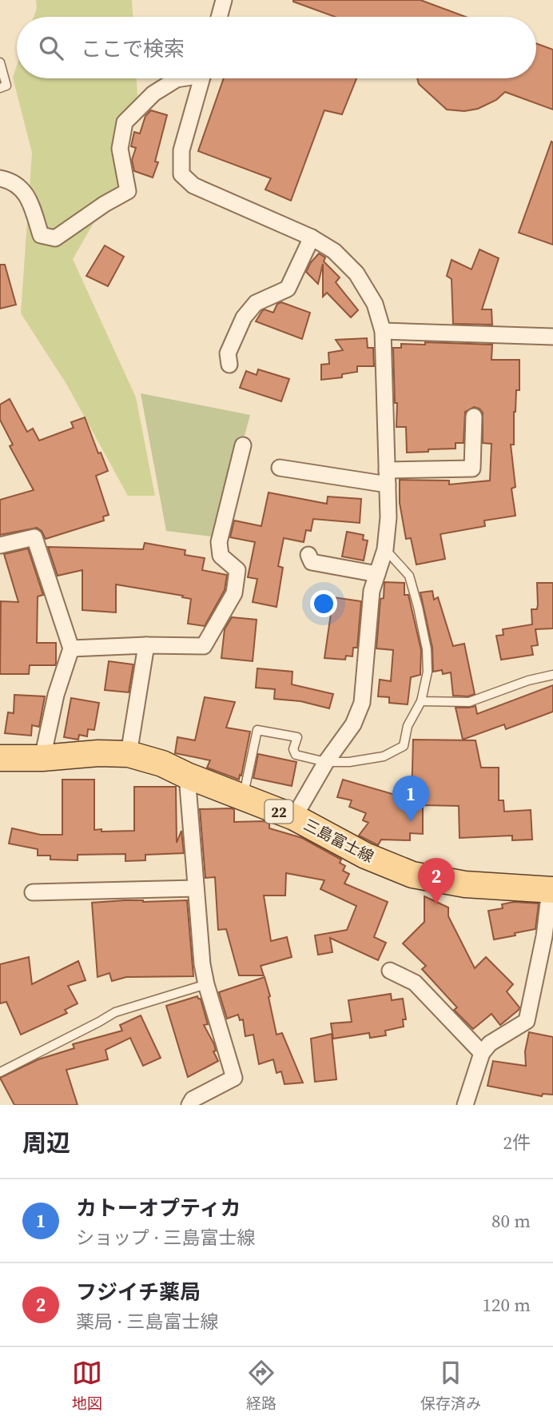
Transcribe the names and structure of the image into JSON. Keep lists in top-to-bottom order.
{
  "streets": {
    "main road": ["22", "三島富士線"]
  },
  "page": {
    "search": "ここで検索",
    "pins": ["1", "2"],
    "heading": ["周辺", "2件"],
    "list": [
      {
        "mark": "1",
        "name": "カトーオプティカ",
        "note": "ショップ · 三島富士線",
        "value": "80 m"
      },
      {
        "mark": "2",
        "name": "フジイチ薬局",
        "note": "薬局 · 三島富士線",
        "value": "120 m"
      }
    ],
    "nav": ["地図", "経路", "保存済み"]
  }
}
